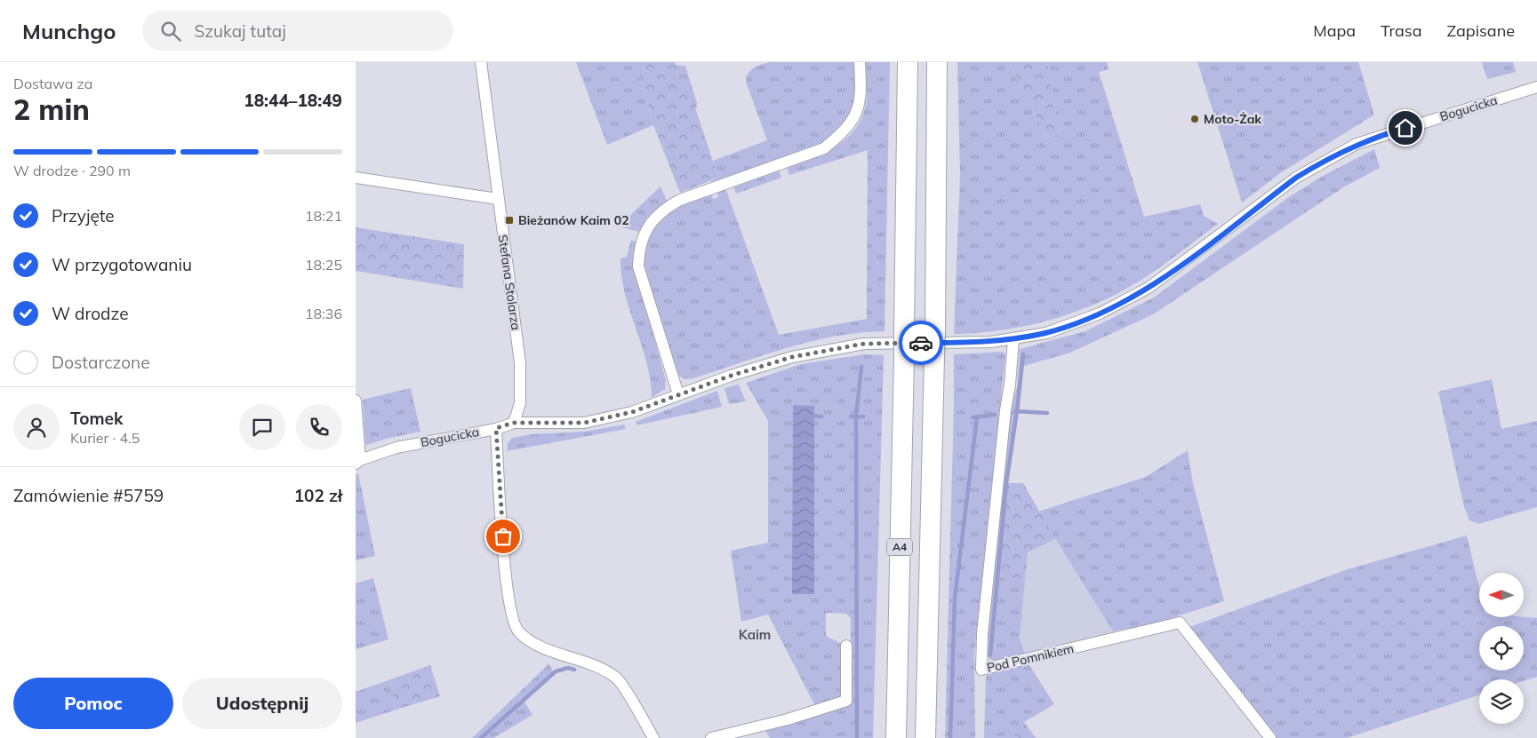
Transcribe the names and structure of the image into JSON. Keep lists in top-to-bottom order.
{
  "streets": {
    "highway": ["A4"],
    "street": ["Bogucicka", "Stefana Stolarza", "Pod Pomnikiem"]
  },
  "crossings": [
    ["Bogucicka", "Stefana Stolarza"],
    ["Bogucicka", "Pod Pomnikiem"]
  ],
  "districts": ["Kaim"],
  "places": {
    "other": ["Moto-Żak"],
    "transit": ["Bieżanów Kaim 02"]
  },
  "north": "left",
  "page": {
    "header": "Munchgo",
    "search": "Szukaj tutaj",
    "nav": ["Mapa", "Trasa", "Zapisane"],
    "heading": ["2 min", "Dostawa za", "18:44–18:49"],
    "panel": [
      "Tomek",
      "Kurier · 4.5",
      "Zamówienie #5759",
      "102 zł"
    ],
    "bar": "W drodze · 290 m",
    "list": [
      ["Przyjęte", "18:21"],
      ["W przygotowaniu", "18:25"],
      ["W drodze", "18:36"],
      "Dostarczone"
    ],
    "buttons": ["Pomoc", "Udostępnij"]
  }
}
